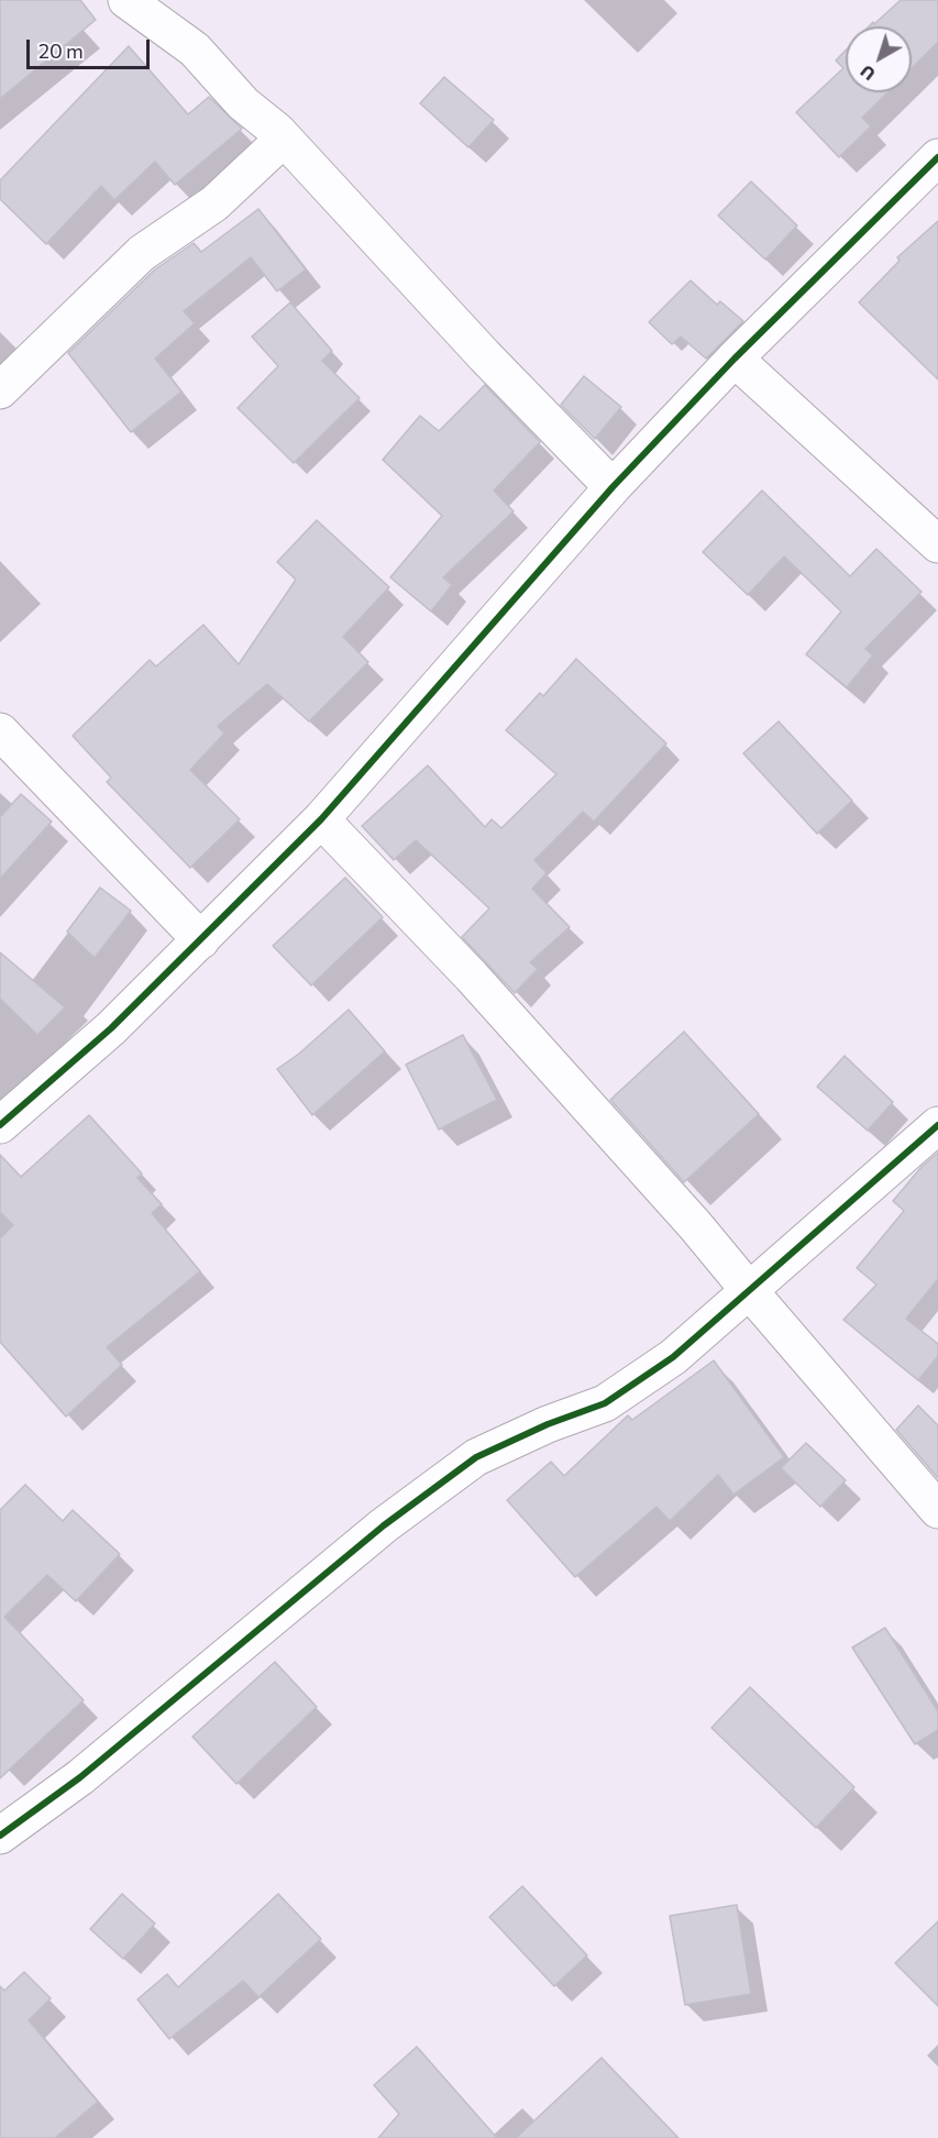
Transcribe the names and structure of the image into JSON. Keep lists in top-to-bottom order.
{
  "scale_bar": "20 m",
  "north": "bottom left"
}
